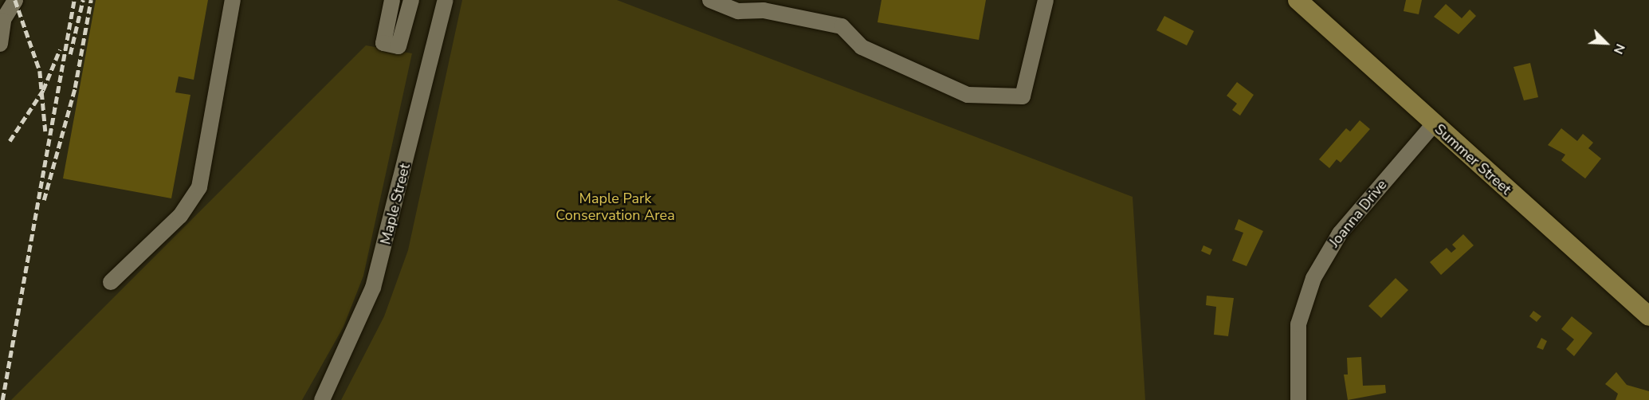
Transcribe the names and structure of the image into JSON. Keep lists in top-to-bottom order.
{
  "streets": {
    "main road": ["Summer Street"],
    "street": ["Maple Street", "Joanna Drive"]
  },
  "crossings": [
    ["Summer Street", "Joanna Drive"]
  ],
  "parks": ["Maple Park Conservation Area"],
  "north": "bottom right"
}
